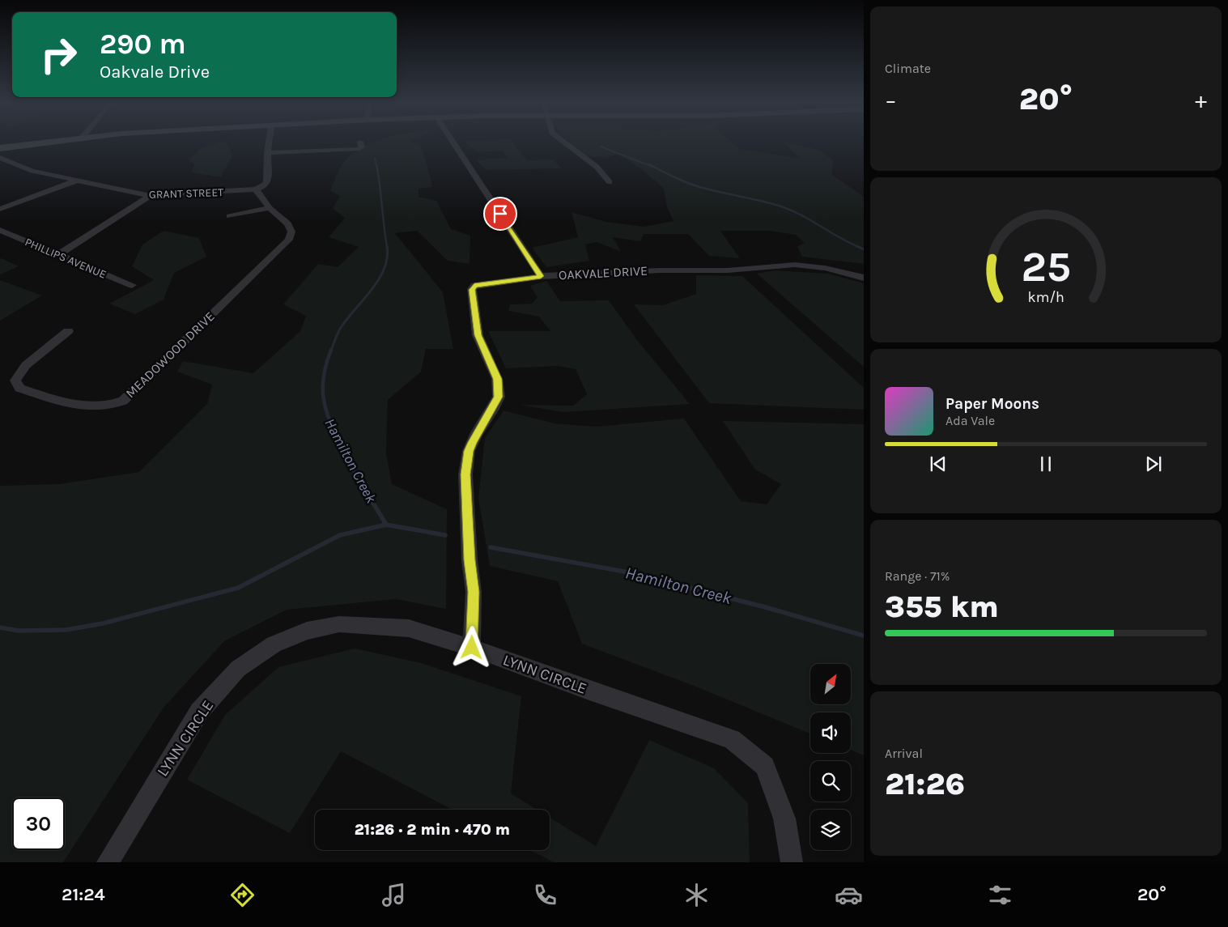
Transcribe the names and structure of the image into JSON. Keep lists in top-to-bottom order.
{
  "streets": {
    "street": [
      "GRANT STREET",
      "PHILLIPS AVENUE",
      "OAKVALE DRIVE",
      "MEADOWOOD DRIVE",
      "LYNN CIRCLE"
    ]
  },
  "crossings": [
    ["GRANT STREET", "MEADOWOOD DRIVE"],
    ["OAKVALE DRIVE", "LYNN CIRCLE"]
  ],
  "water": ["Hamilton Creek"],
  "north": "top right",
  "page": {
    "tile": [
      "Climate",
      ["Range · 71%", "355 km"],
      ["Arrival", "21:26"]
    ],
    "turn": ["290 m", "Oakvale Drive"],
    "heat": ["−", "20°", "+"],
    "song": ["Paper Moons", "Ada Vale"],
    "limit": "30",
    "trip": "21:26 · 2 min · 470 m",
    "tabs": ["21:24", "20°"],
    "gauge": ["25", "km/h"]
  }
}
